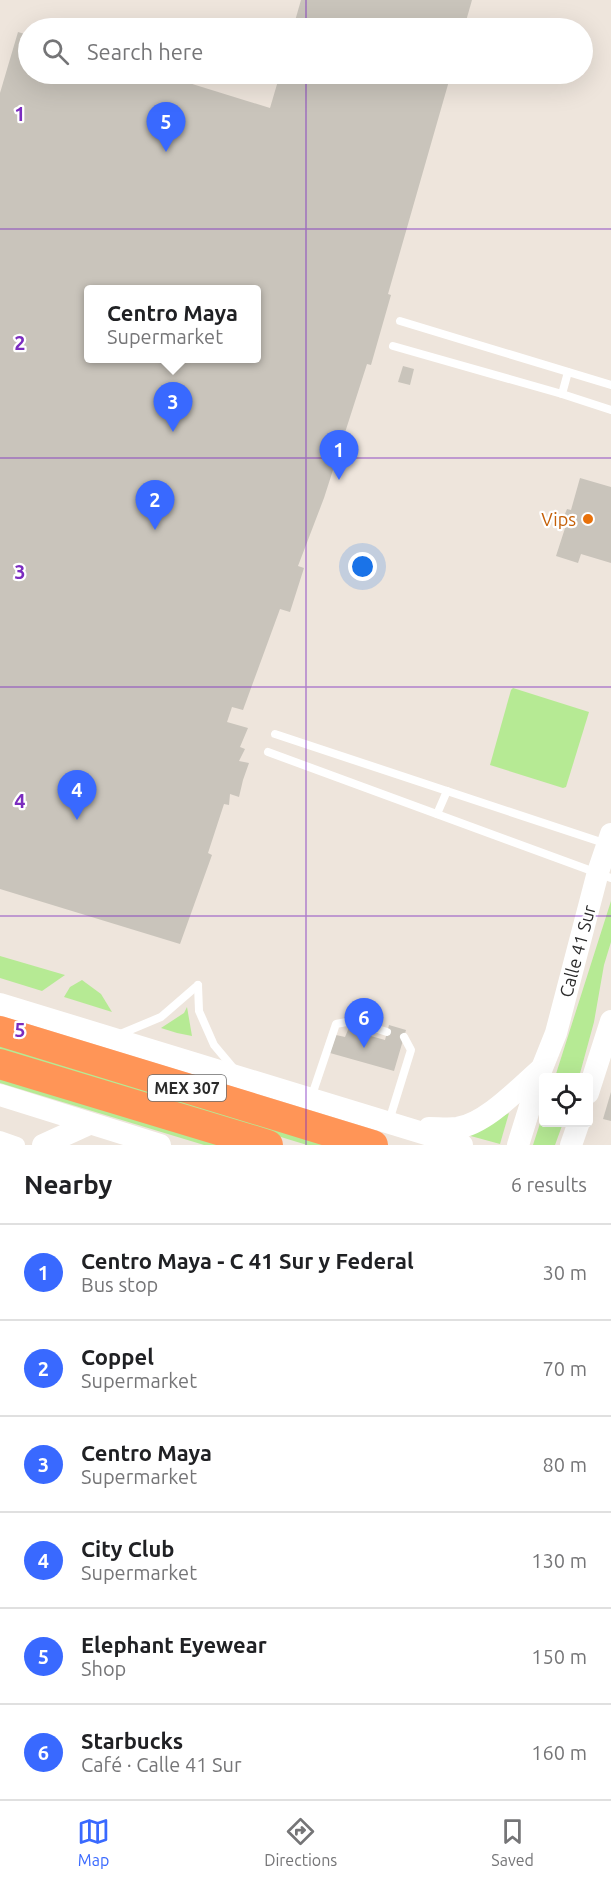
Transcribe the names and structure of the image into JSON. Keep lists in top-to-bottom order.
{
  "streets": {
    "highway": ["MEX 307"],
    "main road": ["Calle 41 Sur"]
  },
  "places": ["Vips"],
  "page": {
    "search": "Search here",
    "pins": [
      "5",
      "3",
      "1",
      "2",
      "4",
      "6"
    ],
    "popup": ["Centro Maya", "Supermarket"],
    "heading": ["Nearby", "6 results"],
    "list": [
      {
        "mark": "1",
        "name": "Centro Maya - C 41 Sur y Federal",
        "note": "Bus stop",
        "value": "30 m"
      },
      {
        "mark": "2",
        "name": "Coppel",
        "note": "Supermarket",
        "value": "70 m"
      },
      {
        "mark": "3",
        "name": "Centro Maya",
        "note": "Supermarket",
        "value": "80 m"
      },
      {
        "mark": "4",
        "name": "City Club",
        "note": "Supermarket",
        "value": "130 m"
      },
      {
        "mark": "5",
        "name": "Elephant Eyewear",
        "note": "Shop",
        "value": "150 m"
      },
      {
        "mark": "6",
        "name": "Starbucks",
        "note": "Café · Calle 41 Sur",
        "value": "160 m"
      }
    ],
    "nav": ["Map", "Directions", "Saved"]
  },
  "grid": {
    "rows": [
      "1",
      "2",
      "3",
      "4",
      "5"
    ]
  }
}
